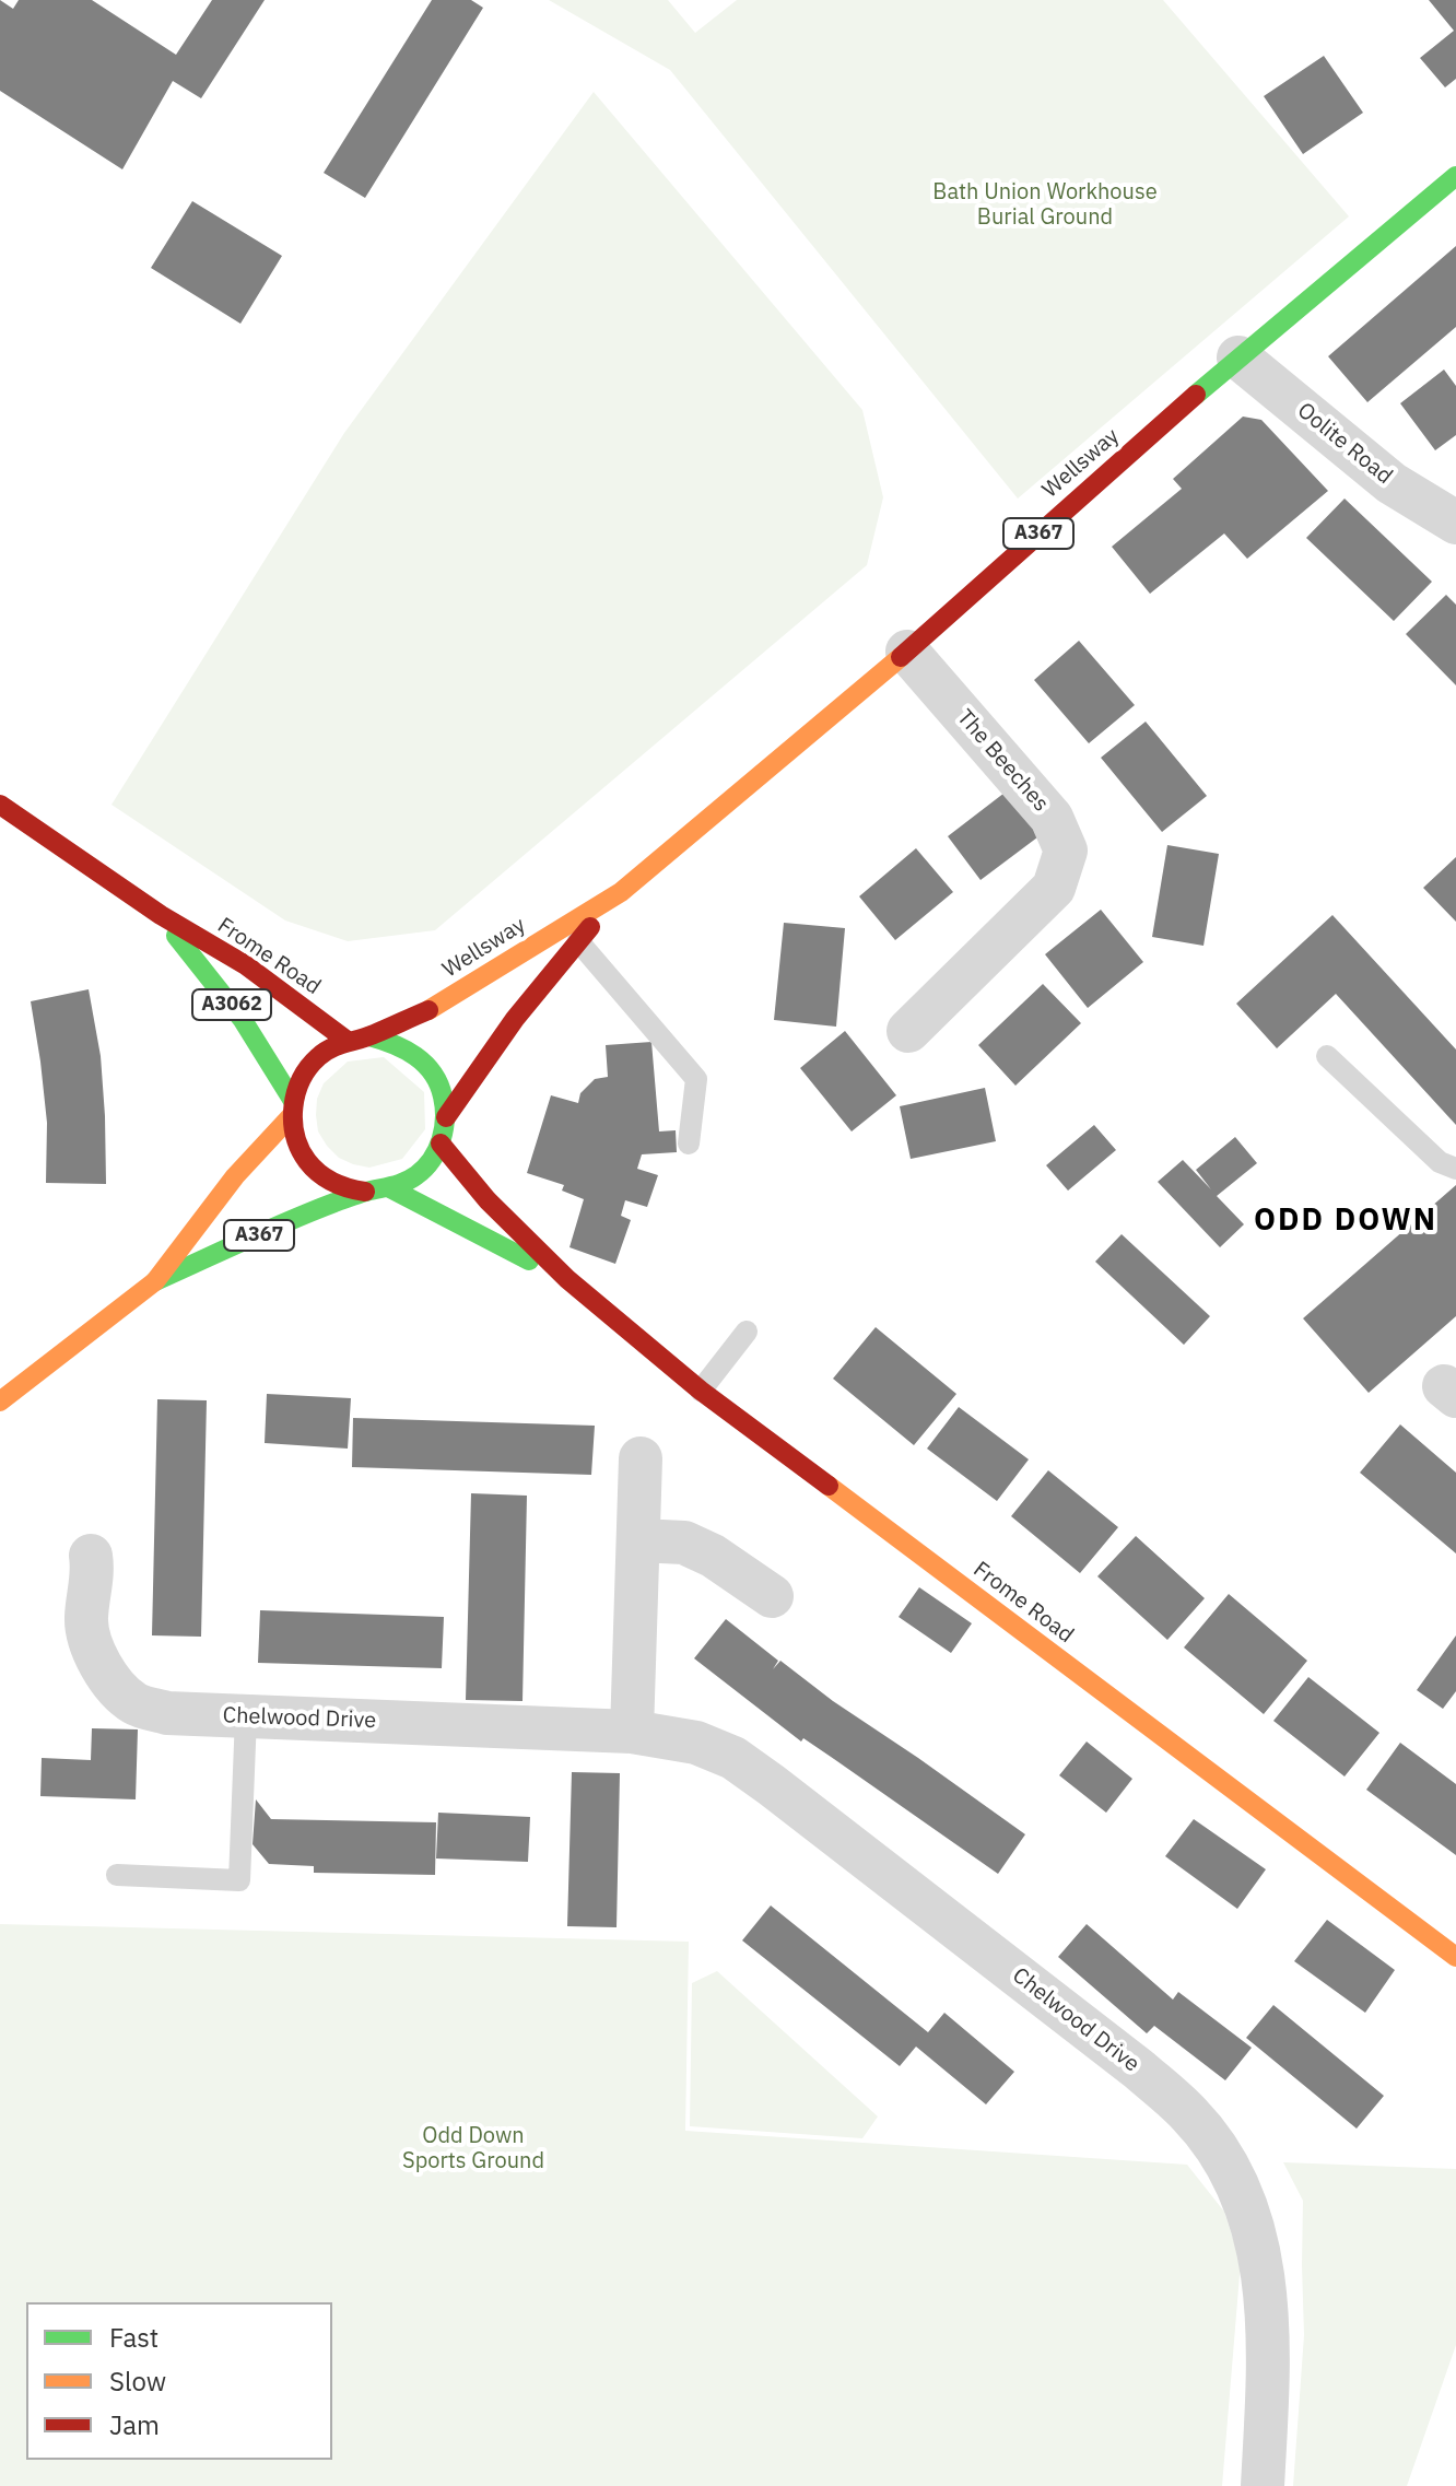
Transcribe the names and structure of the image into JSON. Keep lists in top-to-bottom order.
{
  "streets": {
    "main road": [
      "Wellsway",
      "A367",
      "Frome Road",
      "A3062"
    ],
    "street": ["Oolite Road", "The Beeches", "Chelwood Drive"]
  },
  "crossings": [
    ["Oolite Road", "Wellsway"],
    ["Wellsway", "The Beeches"],
    ["Wellsway", "Frome Road"]
  ],
  "districts": ["ODD DOWN"],
  "parks": ["Bath Union Workhouse Burial Ground", "Odd Down Sports Ground"],
  "legend": ["Fast", "Slow", "Jam"]
}
